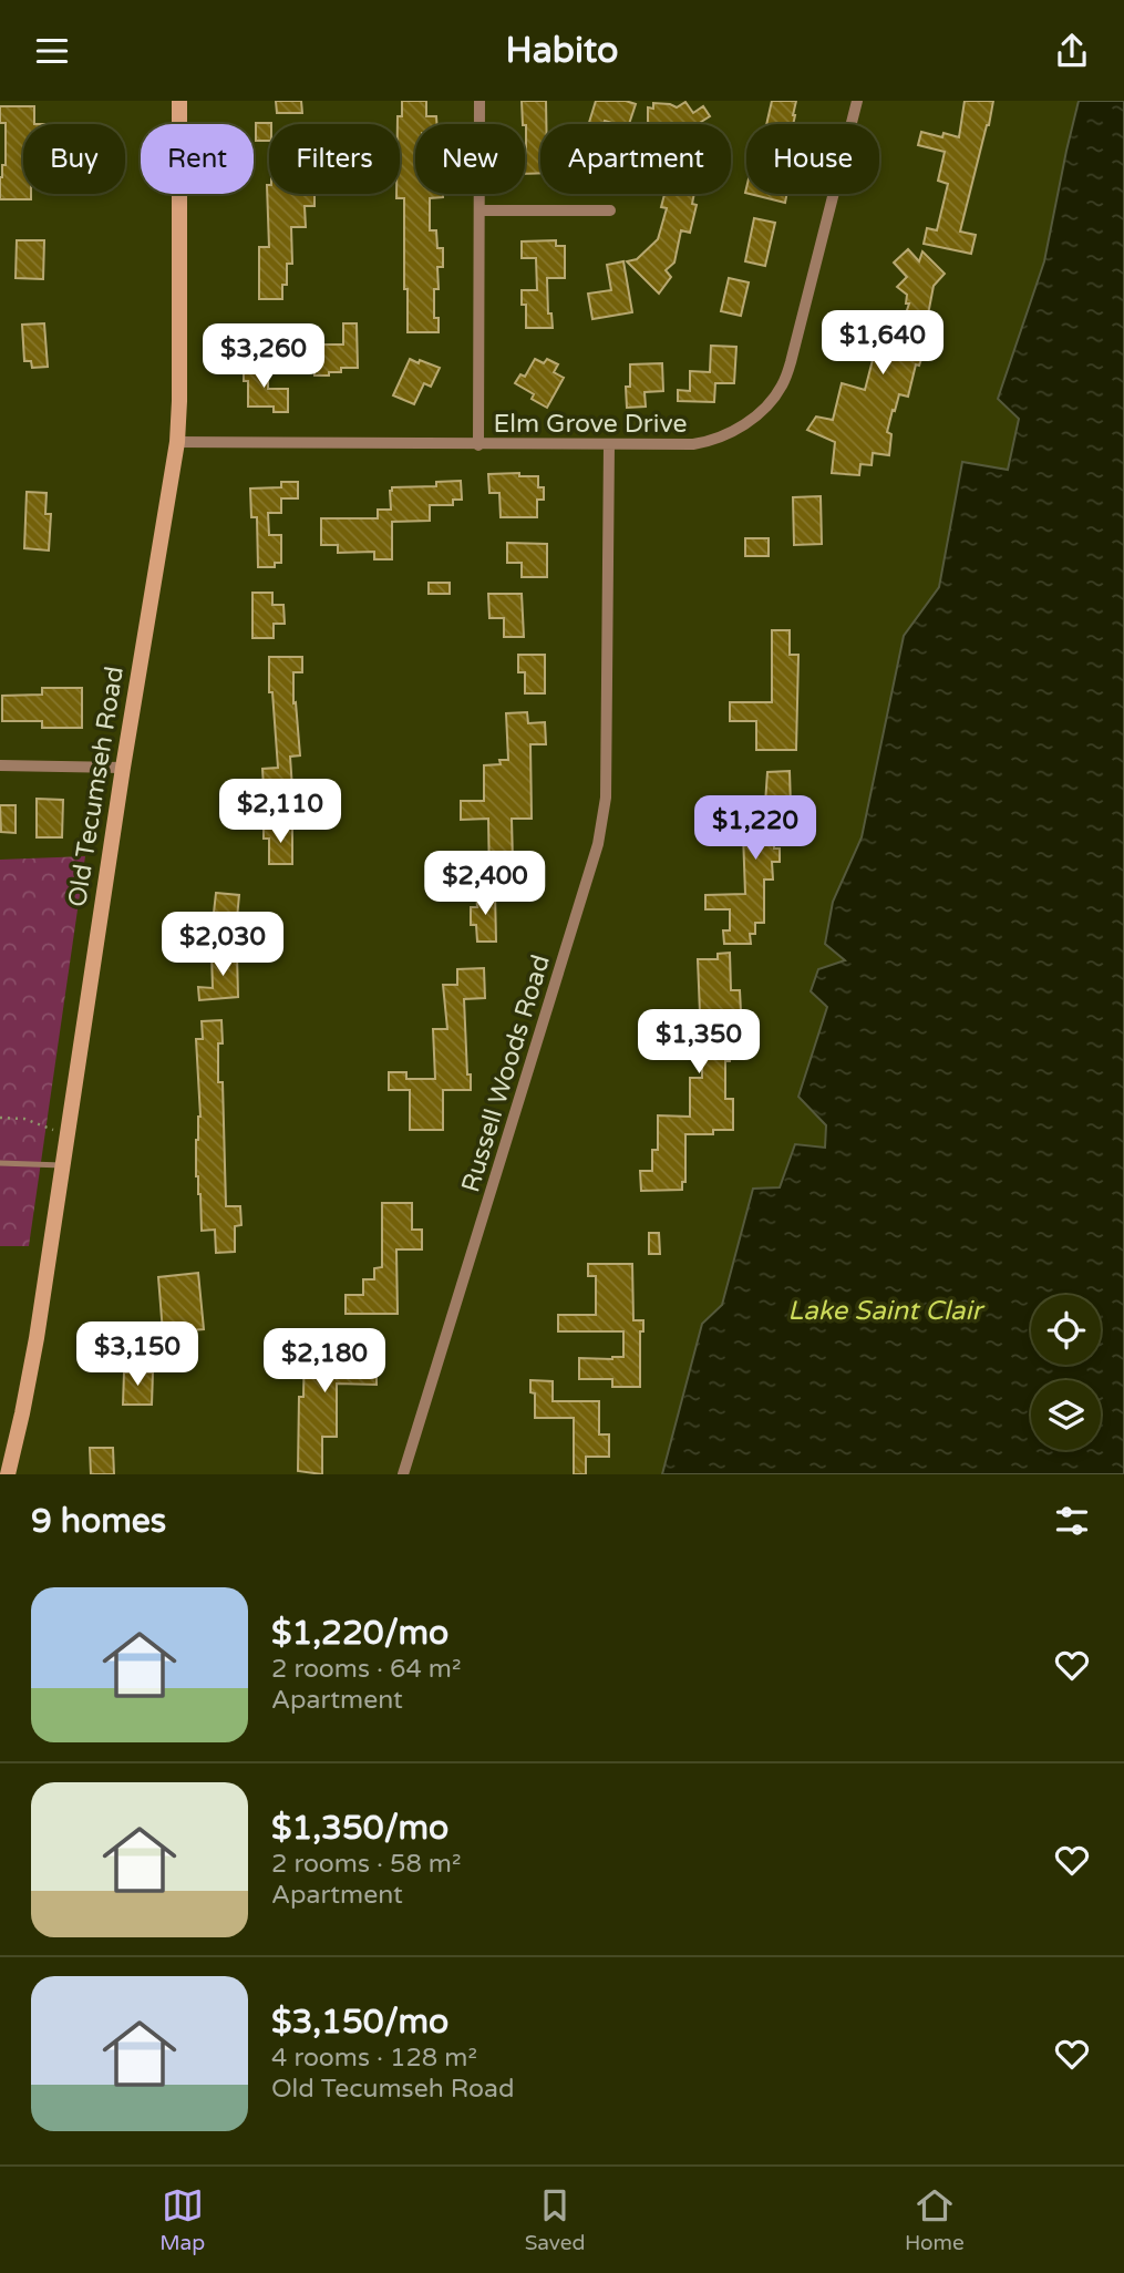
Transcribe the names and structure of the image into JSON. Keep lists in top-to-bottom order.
{
  "streets": {
    "main road": ["Old Tecumseh Road"],
    "street": ["Elm Grove Drive", "Russell Woods Road"]
  },
  "crossings": [
    ["Elm Grove Drive", "Old Tecumseh Road"],
    ["Elm Grove Drive", "Russell Woods Road"]
  ],
  "water": ["Lake Saint Clair"],
  "page": {
    "header": "Habito",
    "chip": [
      "Buy",
      "Rent",
      "Filters",
      "New",
      "Apartment",
      "House"
    ],
    "price": [
      "$1,640",
      "$3,260",
      "$2,110",
      "$1,220",
      "$2,400",
      "$2,030",
      "$1,350",
      "$3,150",
      "$2,180"
    ],
    "heading": "9 homes",
    "list": [
      {
        "name": "$1,220/mo",
        "note": "2 rooms · 64 m² · Apartment"
      },
      {
        "name": "$1,350/mo",
        "note": "2 rooms · 58 m² · Apartment"
      },
      {
        "name": "$3,150/mo",
        "note": "4 rooms · 128 m² · Old Tecumseh Road"
      }
    ],
    "tabs": ["Map", "Saved", "Home"]
  }
}
